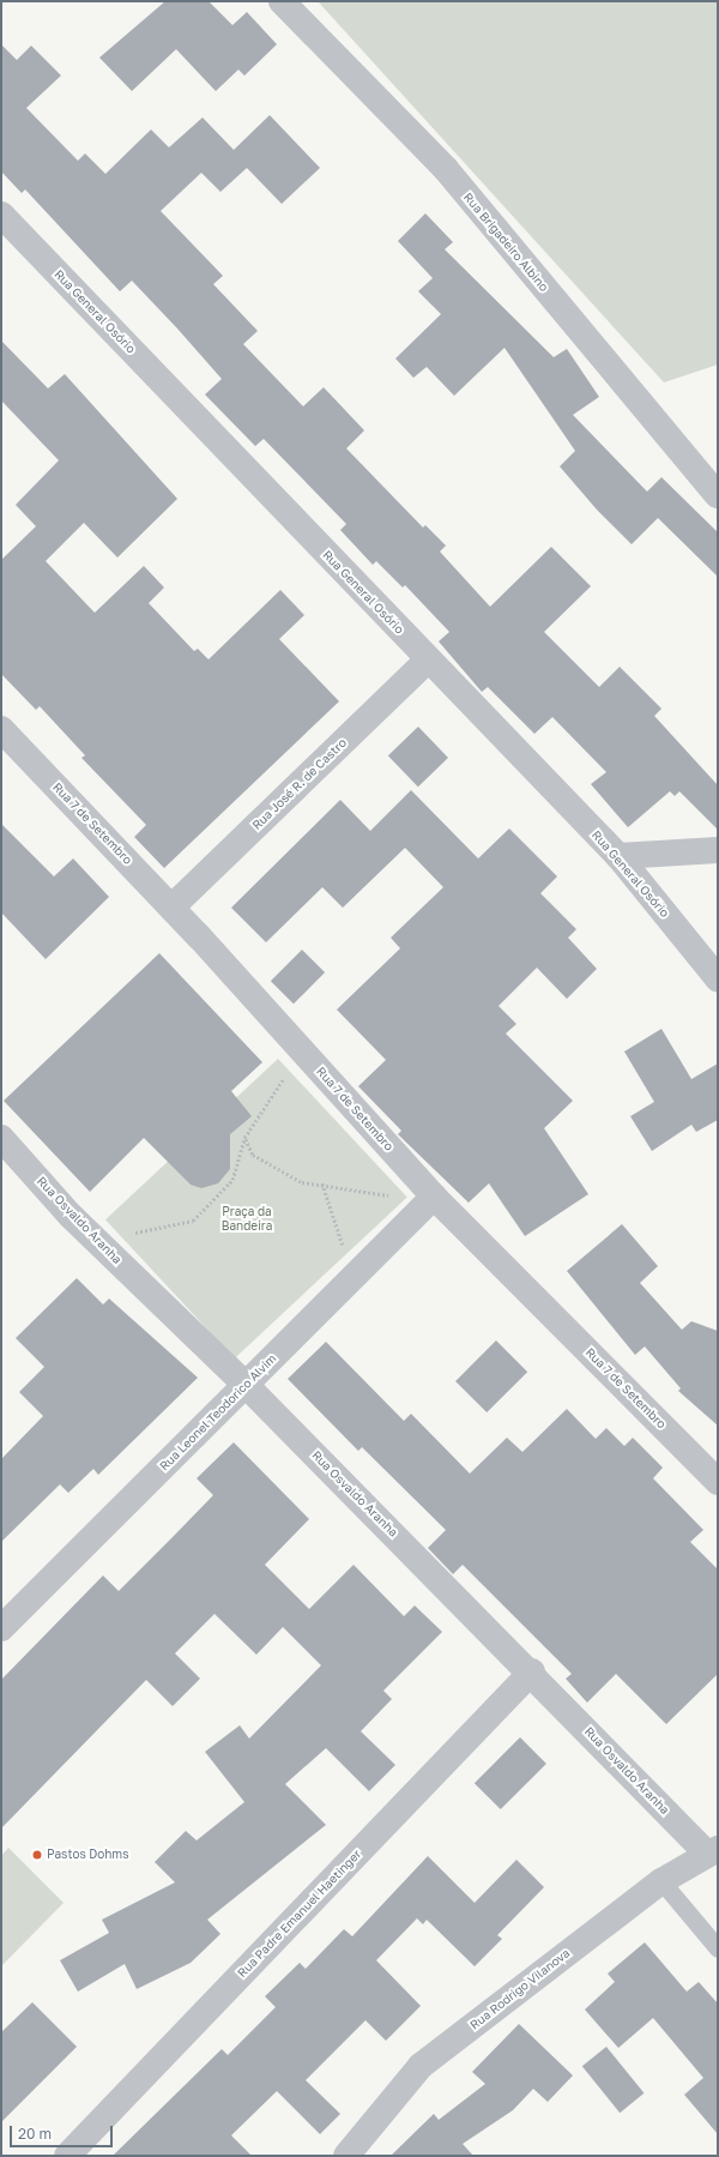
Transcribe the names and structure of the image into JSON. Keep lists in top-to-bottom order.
{
  "streets": {
    "street": [
      "Rua Brigadeiro Albino",
      "Rua General Osório",
      "Rua José R. de Castro",
      "Rua 7 de Setembro",
      "Rua Osvaldo Aranha",
      "Rua Leonel Teodorico Alvim",
      "Rua Padre Emanuel Haetinger",
      "Rua Rodrigo Vilanova"
    ]
  },
  "crossings": [
    ["Rua General Osório", "Rua José R. de Castro"],
    ["Rua José R. de Castro", "Rua 7 de Setembro"],
    ["Rua 7 de Setembro", "Rua Leonel Teodorico Alvim"],
    ["Rua Osvaldo Aranha", "Rua Leonel Teodorico Alvim"],
    ["Rua Osvaldo Aranha", "Rua Padre Emanuel Haetinger"],
    ["Rua Osvaldo Aranha", "Rua Rodrigo Vilanova"]
  ],
  "parks": ["Praça da Bandeira"],
  "places": ["Pastos Dohms"],
  "scale_bar": "20 m"
}
